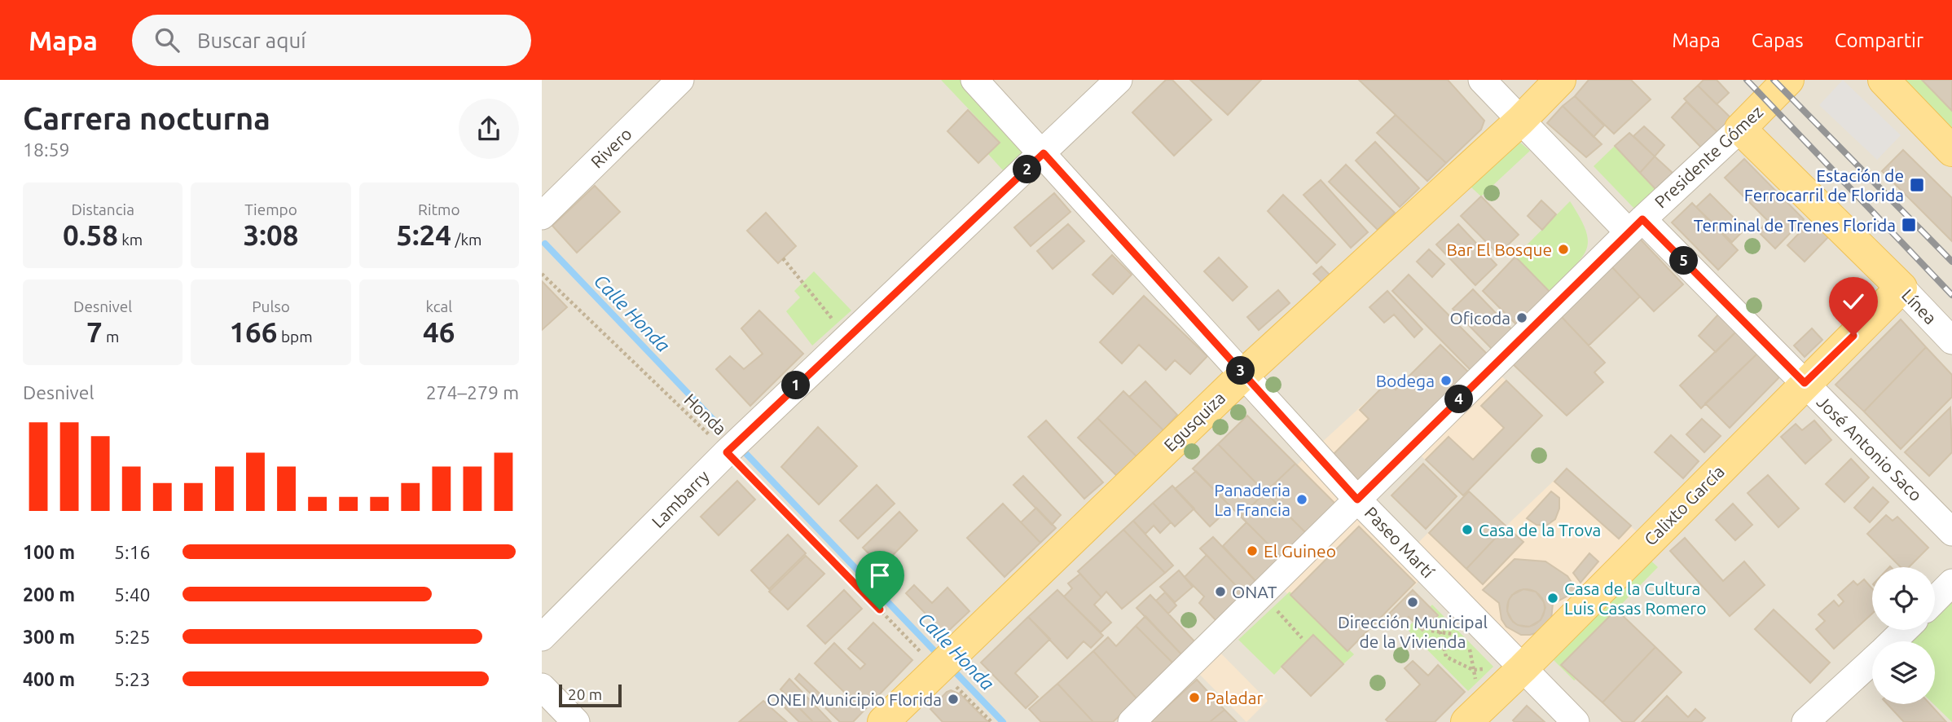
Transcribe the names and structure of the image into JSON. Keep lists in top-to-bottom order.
{
  "streets": {
    "main road": [
      "Presidente Gómez",
      "Línea",
      "Egusquiza",
      "Calixto García"
    ],
    "street": [
      "Rivero",
      "José Antonio Saco",
      "Lambarry",
      "Paseo Martí"
    ],
    "path": ["Honda"]
  },
  "crossings": [
    ["Presidente Gómez", "Línea"],
    ["Presidente Gómez", "José Antonio Saco"],
    ["Presidente Gómez", "Paseo Martí"],
    ["Línea", "Calixto García"],
    ["Honda", "Egusquiza"],
    ["Honda", "Lambarry"],
    ["Egusquiza", "José Antonio Saco"],
    ["Egusquiza", "Paseo Martí"],
    ["José Antonio Saco", "Calixto García"],
    ["Lambarry", "Paseo Martí"],
    ["Calixto García", "Paseo Martí"]
  ],
  "water": ["Calle Honda"],
  "places": {
    "transit": ["Estación de Ferrocarril de Florida", "Terminal de Trenes Florida"],
    "other": [
      "Bar El Bosque",
      "Oficoda",
      "Bodega",
      "Panaderia La Francia",
      "Casa de la Trova",
      "El Guineo",
      "ONAT",
      "Casa de la Cultura Luis Casas Romero",
      "Dirección Municipal de la Vivienda",
      "Paladar",
      "ONEI Municipio Florida"
    ]
  },
  "scale_bar": "20 m",
  "page": {
    "header": "Mapa",
    "search": "Buscar aquí",
    "nav": ["Mapa", "Capas", "Compartir"],
    "heading": ["Carrera nocturna", "18:59"],
    "pins": [
      "2",
      "5",
      "3",
      "1",
      "4"
    ],
    "stats": [
      ["Distancia", "0.58 km"],
      ["Tiempo", "3:08"],
      ["Ritmo", "5:24 /km"],
      ["Desnivel", "7 m"],
      ["Pulso", "166 bpm"],
      ["kcal", "46"]
    ],
    "chart": ["Desnivel", "274–279 m"],
    "list": [
      {
        "name": "100 m",
        "note": "5:16"
      },
      {
        "name": "200 m",
        "note": "5:40"
      },
      {
        "name": "300 m",
        "note": "5:25"
      },
      {
        "name": "400 m",
        "note": "5:23"
      }
    ],
    "scale": "20 m"
  }
}
